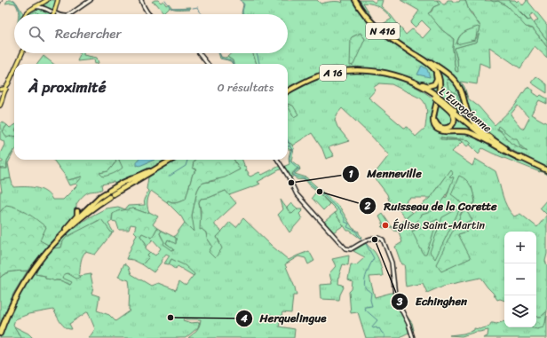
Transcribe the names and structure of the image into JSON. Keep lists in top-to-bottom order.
{
  "streets": {
    "highway": ["N 416", "A 16", "L'Européenne"]
  },
  "crossings": [
    ["A 16", "L'Européenne"]
  ],
  "places": [
    "Menneville",
    "Ruisseau de la Corette",
    "Église Saint-Martin",
    "Echinghen",
    "Herquelingue"
  ],
  "page": {
    "search": "Rechercher",
    "heading": ["À proximité", "0 résultats"],
    "map_buttons": ["+", "−"]
  }
}
